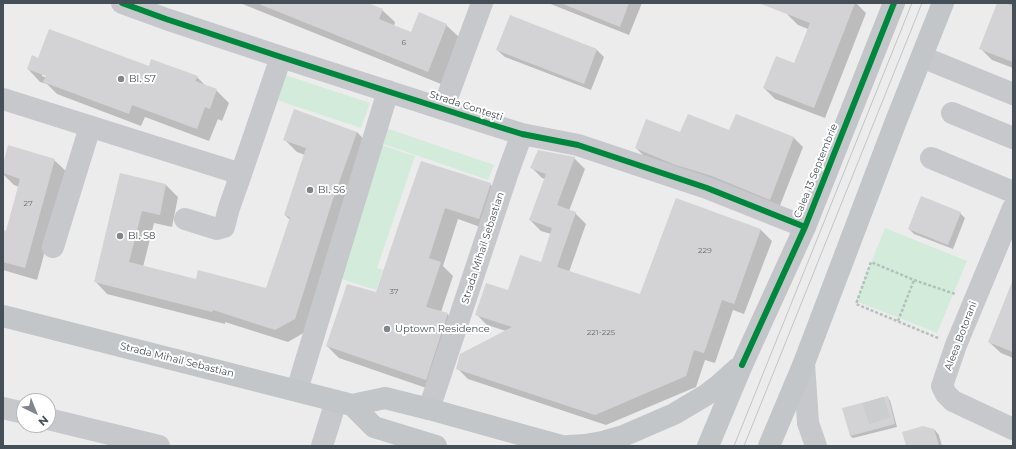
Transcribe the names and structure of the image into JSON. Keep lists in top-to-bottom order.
{
  "streets": {
    "main road": ["Calea 13 Septembrie", "Strada Mihail Sebastian"],
    "street": ["Strada Conțești", "Aleea Botorani"]
  },
  "crossings": [
    ["Strada Conțești", "Calea 13 Septembrie"],
    ["Strada Conțești", "Strada Mihail Sebastian"]
  ],
  "places": [
    "Bl. S7",
    "Bl. S6",
    "Bl. S8",
    "Uptown Residence"
  ],
  "house_numbers": [
    "6",
    "27",
    "229",
    "37",
    "221-225"
  ],
  "north": "bottom right"
}
